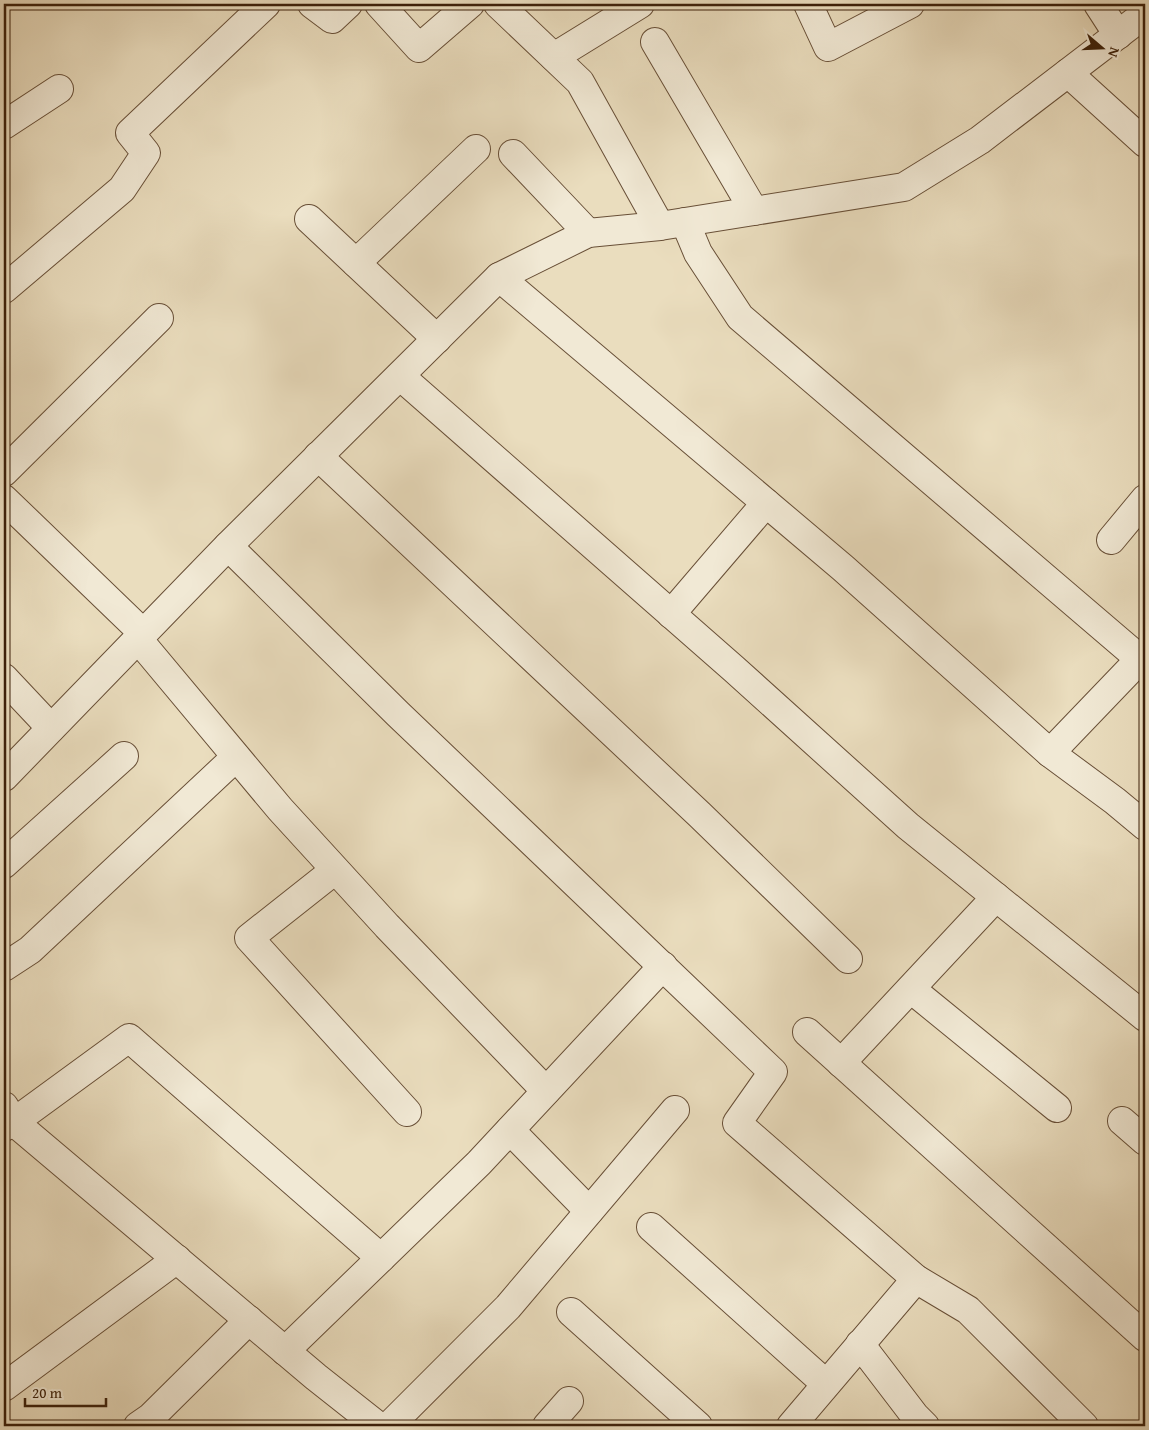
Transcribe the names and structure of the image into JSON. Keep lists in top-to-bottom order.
{
  "scale_bar": "20 m",
  "north": "right"
}
